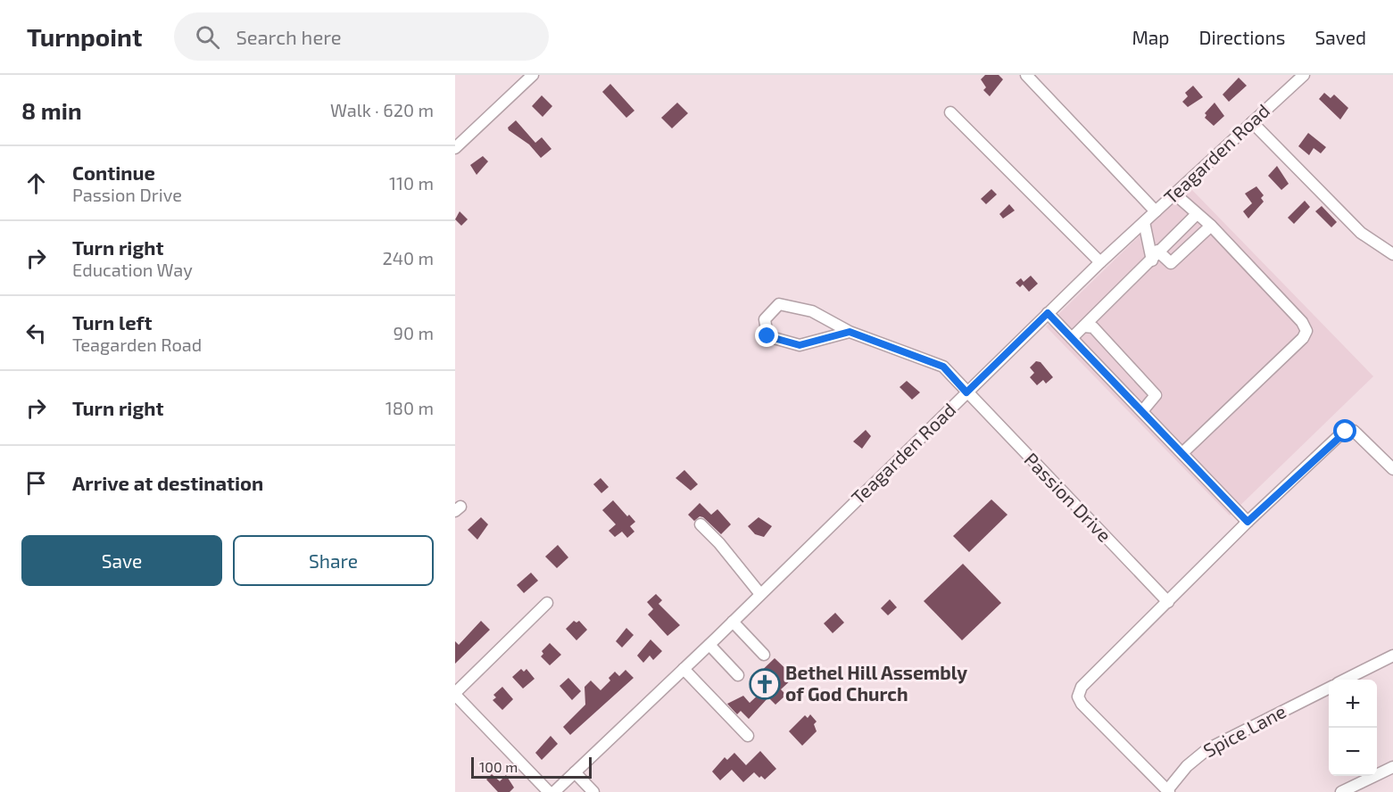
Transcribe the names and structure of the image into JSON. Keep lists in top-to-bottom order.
{
  "streets": {
    "street": ["Teagarden Road", "Passion Drive", "Spice Lane"]
  },
  "crossings": [
    ["Teagarden Road", "Passion Drive"]
  ],
  "places": {
    "church": ["Bethel Hill Assembly of God Church"]
  },
  "scale_bar": "100 m",
  "page": {
    "header": "Turnpoint",
    "search": "Search here",
    "nav": ["Map", "Directions", "Saved"],
    "heading": ["8 min", "Walk · 620 m"],
    "list": [
      ["Continue", "Passion Drive", "110 m"],
      ["Turn right", "Education Way", "240 m"],
      ["Turn left", "Teagarden Road", "90 m"],
      ["Turn right", "180 m"],
      "Arrive at destination"
    ],
    "buttons": ["Save", "Share"],
    "map_buttons": ["+", "−"],
    "scale": "100 m"
  }
}
